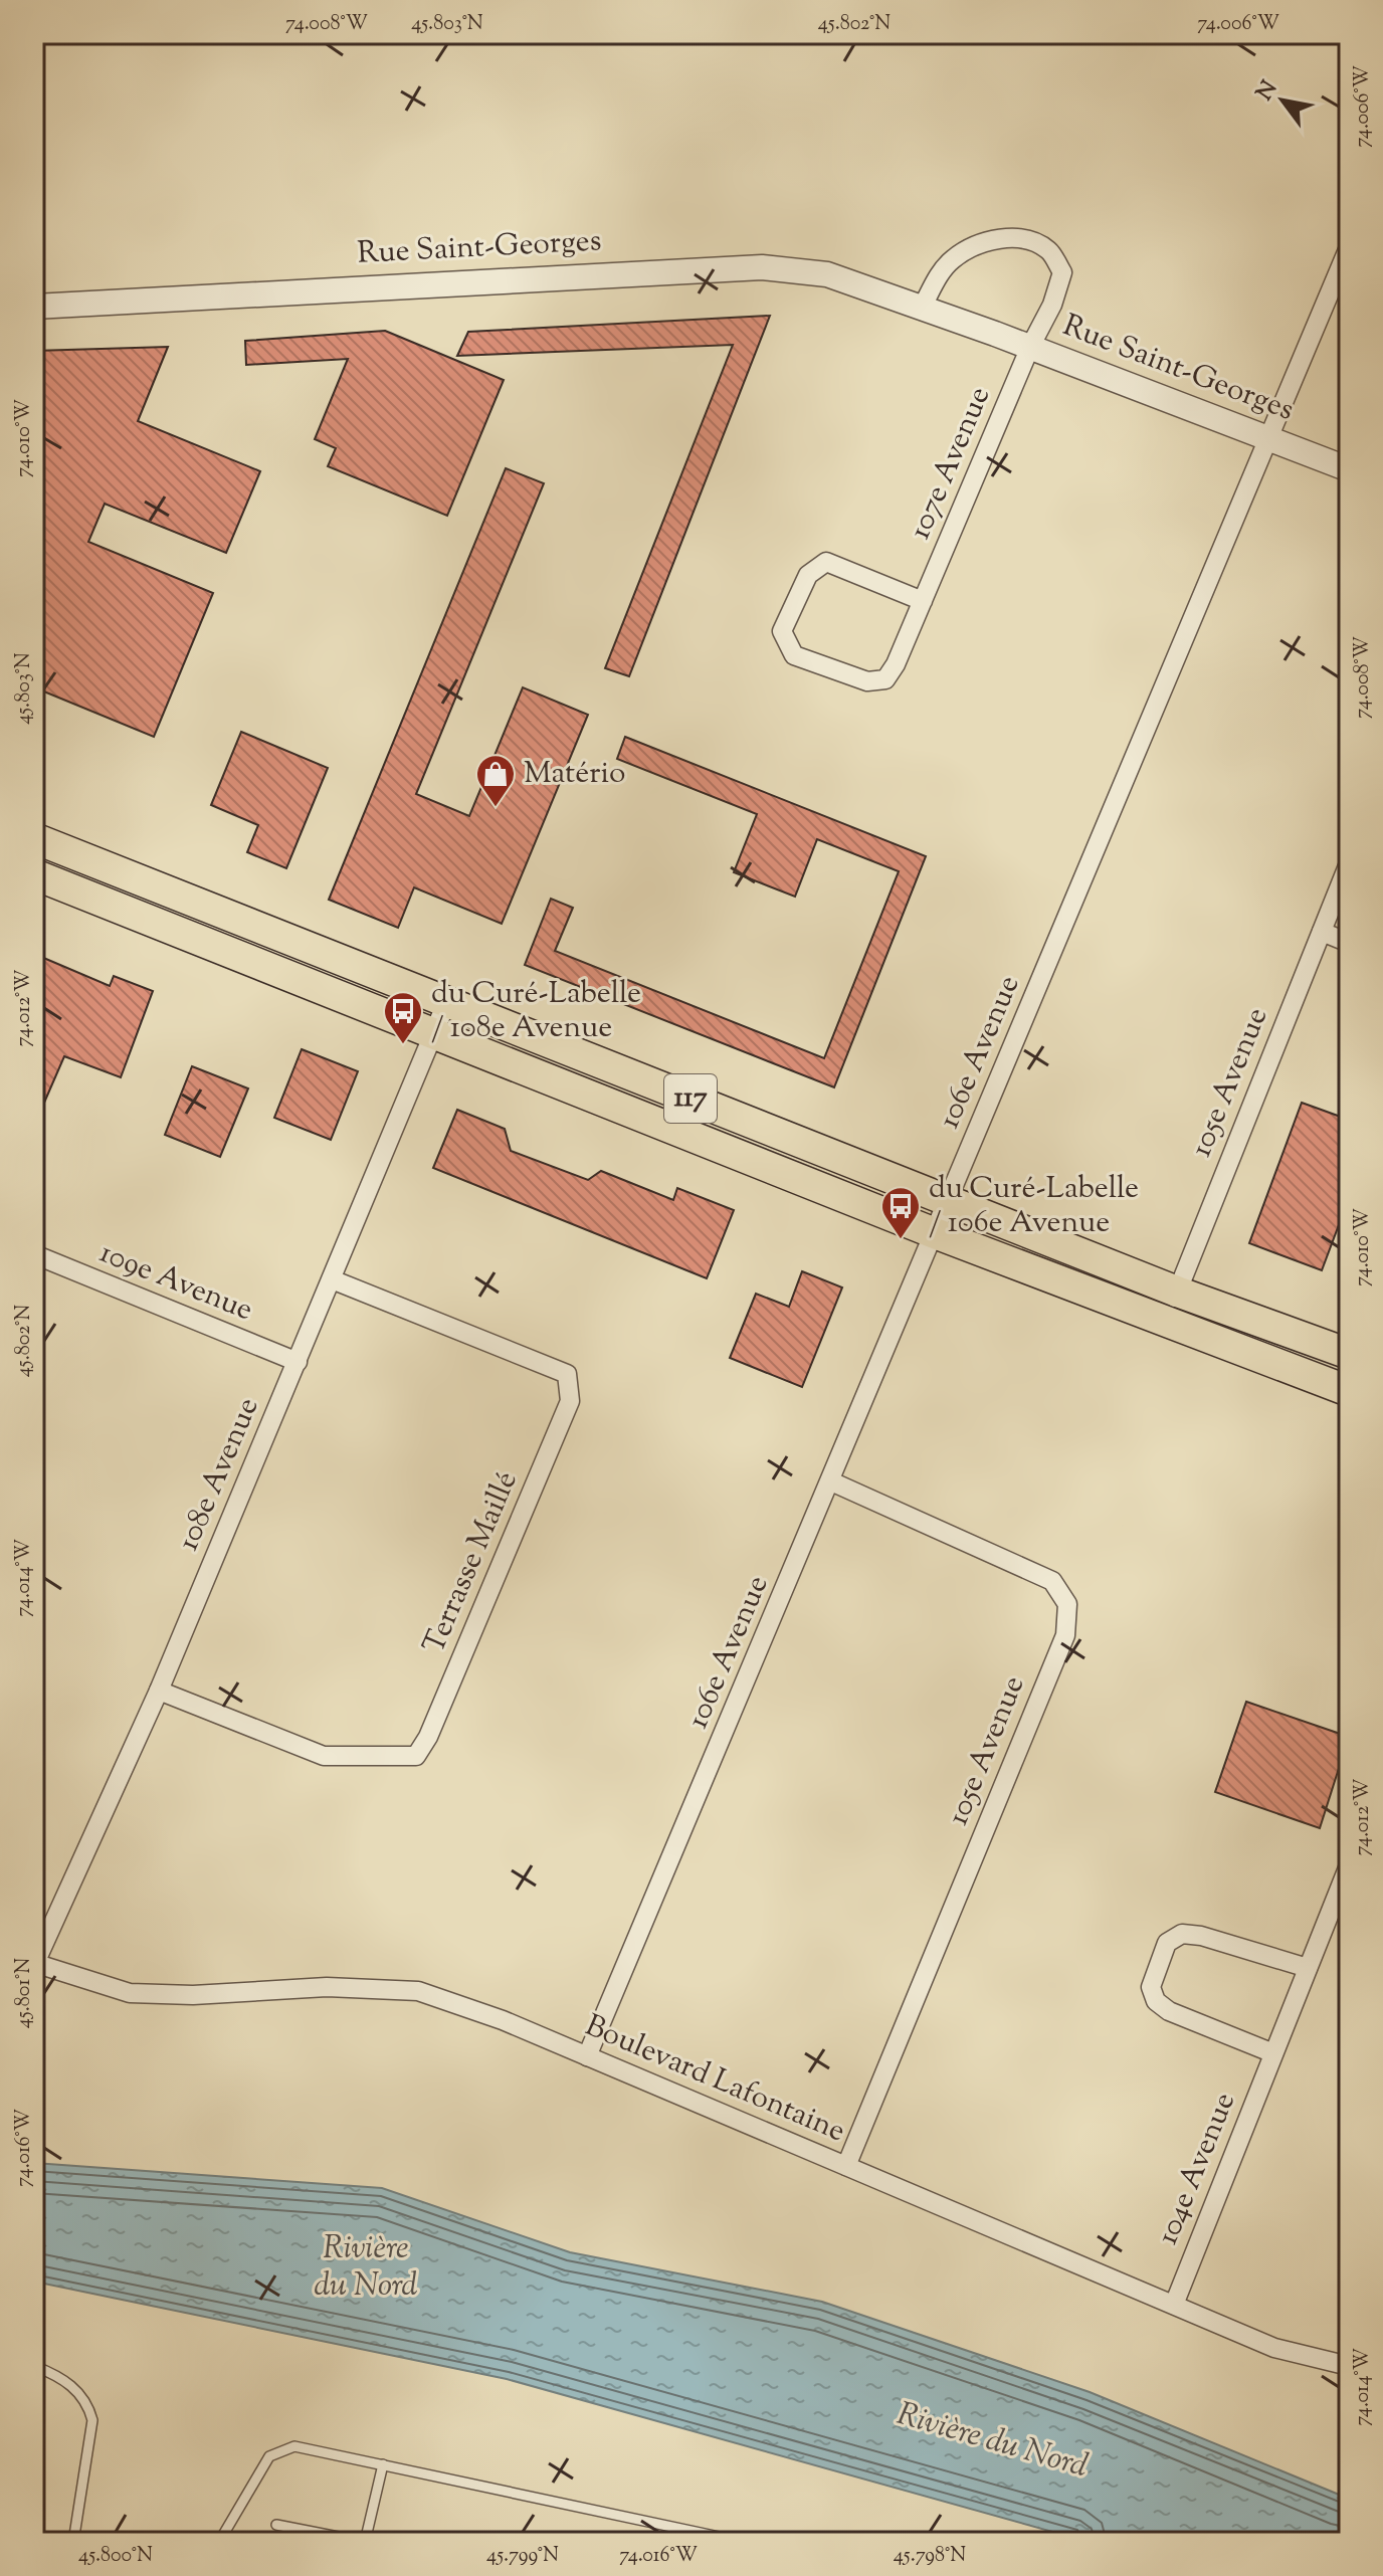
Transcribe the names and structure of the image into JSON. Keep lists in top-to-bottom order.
{
  "streets": {
    "main road": ["117"],
    "street": [
      "Rue Saint-Georges",
      "107e Avenue",
      "106e Avenue",
      "105e Avenue",
      "109e Avenue",
      "108e Avenue",
      "Terrasse Maillé",
      "Boulevard Lafontaine",
      "104e Avenue"
    ]
  },
  "crossings": [
    ["Rue Saint-Georges", "107e Avenue"],
    ["Rue Saint-Georges", "106e Avenue"],
    ["106e Avenue", "105e Avenue"],
    ["106e Avenue", "117"],
    ["106e Avenue", "Boulevard Lafontaine"],
    ["105e Avenue", "117"],
    ["105e Avenue", "Boulevard Lafontaine"],
    ["117", "108e Avenue"],
    ["109e Avenue", "108e Avenue"],
    ["108e Avenue", "Terrasse Maillé"],
    ["108e Avenue", "Boulevard Lafontaine"],
    ["Boulevard Lafontaine", "104e Avenue"]
  ],
  "water": ["Rivière du Nord"],
  "places": {
    "shop": ["Matério"],
    "bus stop": ["du Curé-Labelle / 108e Avenue", "du Curé-Labelle / 106e Avenue"]
  },
  "north": "top left",
  "coordinates": [
    "74.008°W",
    "45.803°N",
    "45.802°N",
    "74.006°W",
    "74.010°W",
    "74.012°W",
    "74.014°W",
    "45.801°N",
    "74.016°W",
    "45.800°N",
    "45.799°N",
    "45.798°N"
  ]
}
